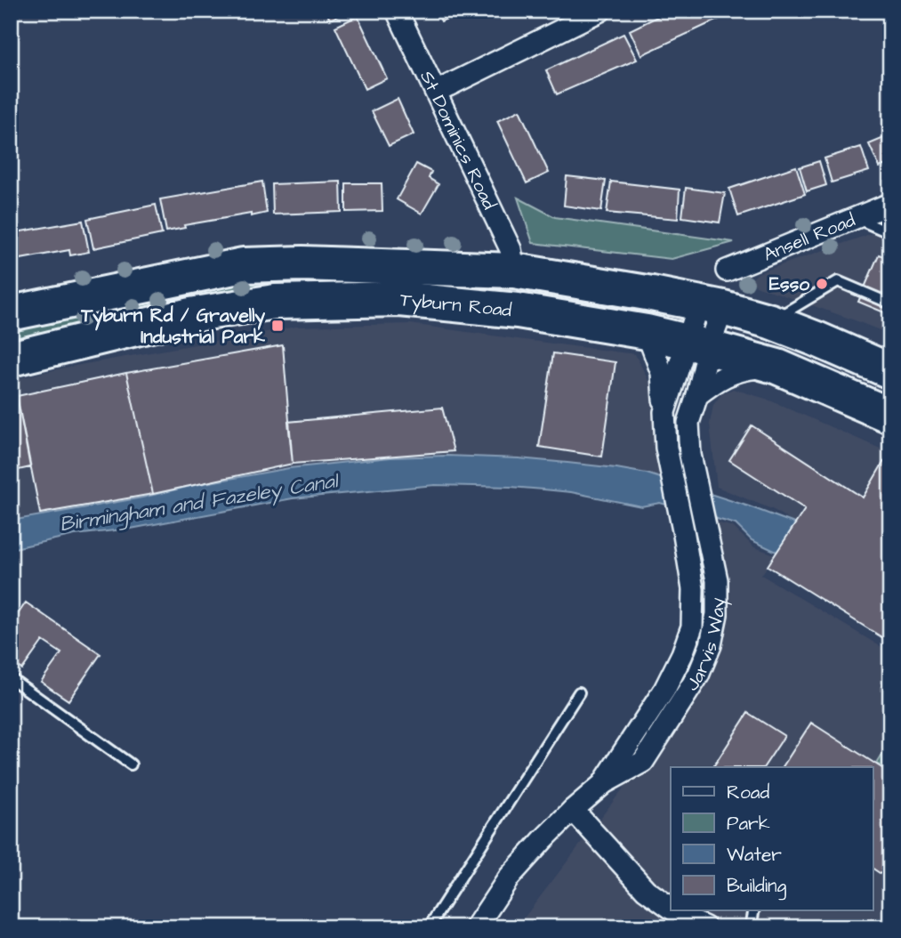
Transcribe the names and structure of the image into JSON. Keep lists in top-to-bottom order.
{
  "streets": {
    "highway": ["Tyburn Road"],
    "street": ["St Dominics Road", "Ansell Road", "Jarvis Way"]
  },
  "crossings": [
    ["St Dominics Road", "Tyburn Road"],
    ["Tyburn Road", "Jarvis Way"]
  ],
  "water": ["Birmingham and Fazeley Canal"],
  "places": {
    "other": ["Esso"],
    "transit": ["Tyburn Rd / Gravelly Industrial Park"]
  },
  "legend": [
    "Road",
    "Park",
    "Water",
    "Building"
  ]
}
